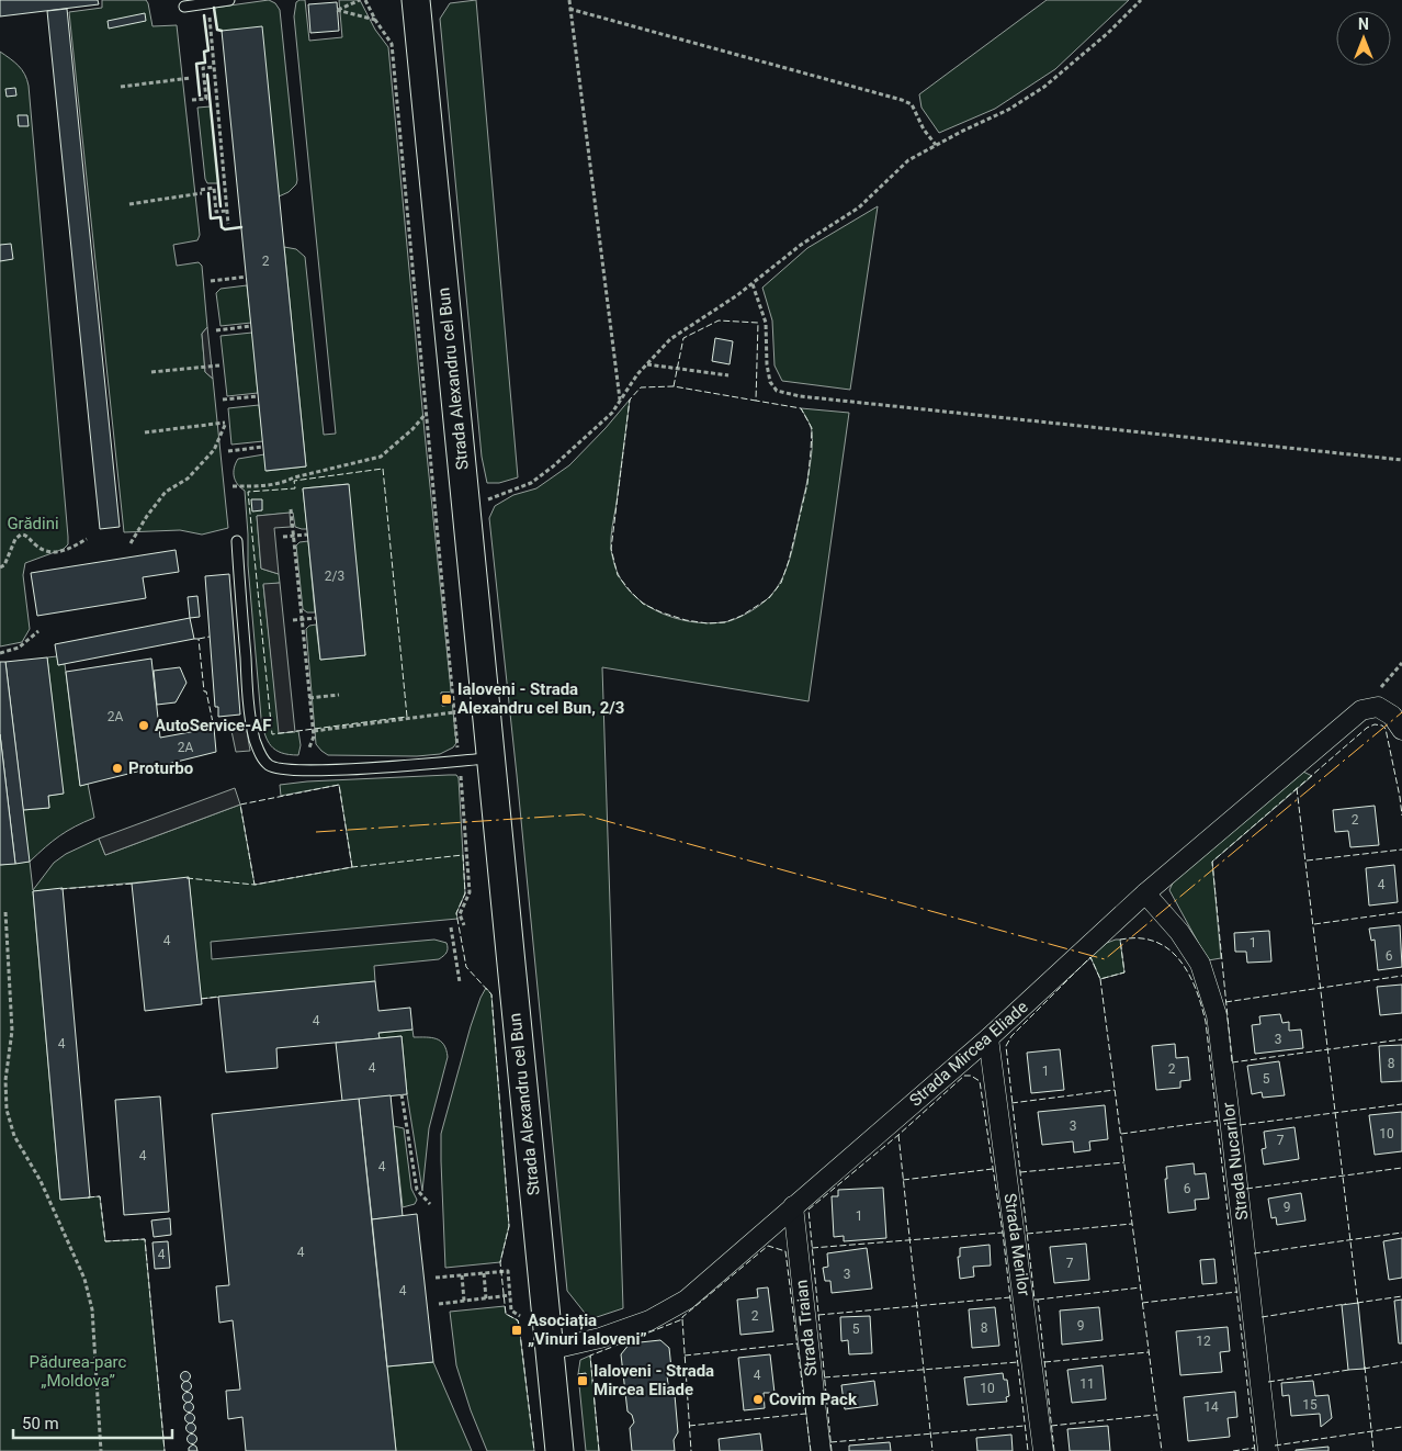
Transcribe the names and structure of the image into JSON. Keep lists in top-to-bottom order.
{
  "streets": {
    "main road": ["Strada Alexandru cel Bun"],
    "street": [
      "Strada Mircea Eliade",
      "Strada Nucarilor",
      "Strada Merilor",
      "Strada Traian"
    ]
  },
  "crossings": [
    ["Strada Alexandru cel Bun", "Strada Mircea Eliade"],
    ["Strada Mircea Eliade", "Strada Nucarilor"],
    ["Strada Mircea Eliade", "Strada Merilor"],
    ["Strada Mircea Eliade", "Strada Traian"]
  ],
  "parks": ["Grădini", "Pădurea-parc „Moldova”"],
  "places": {
    "transit": ["Ialoveni - Strada Alexandru cel Bun, 2/3", "Asociația „Vinuri Ialoveni”", "Ialoveni - Strada Mircea Eliade"],
    "other": ["AutoService-AF", "Proturbo", "Covim Pack"]
  },
  "house_numbers": [
    "2",
    "2/3",
    "2A",
    "2A",
    "2",
    "4",
    "4",
    "1",
    "6",
    "4",
    "3",
    "4",
    "8",
    "4",
    "2",
    "1",
    "5",
    "3",
    "10",
    "7",
    "4",
    "4",
    "6",
    "9",
    "1",
    "4",
    "4",
    "7",
    "3",
    "4",
    "2",
    "9",
    "8",
    "5",
    "12",
    "4",
    "11",
    "10",
    "15",
    "14"
  ],
  "scale_bar": "50 m",
  "north": "top"
}
